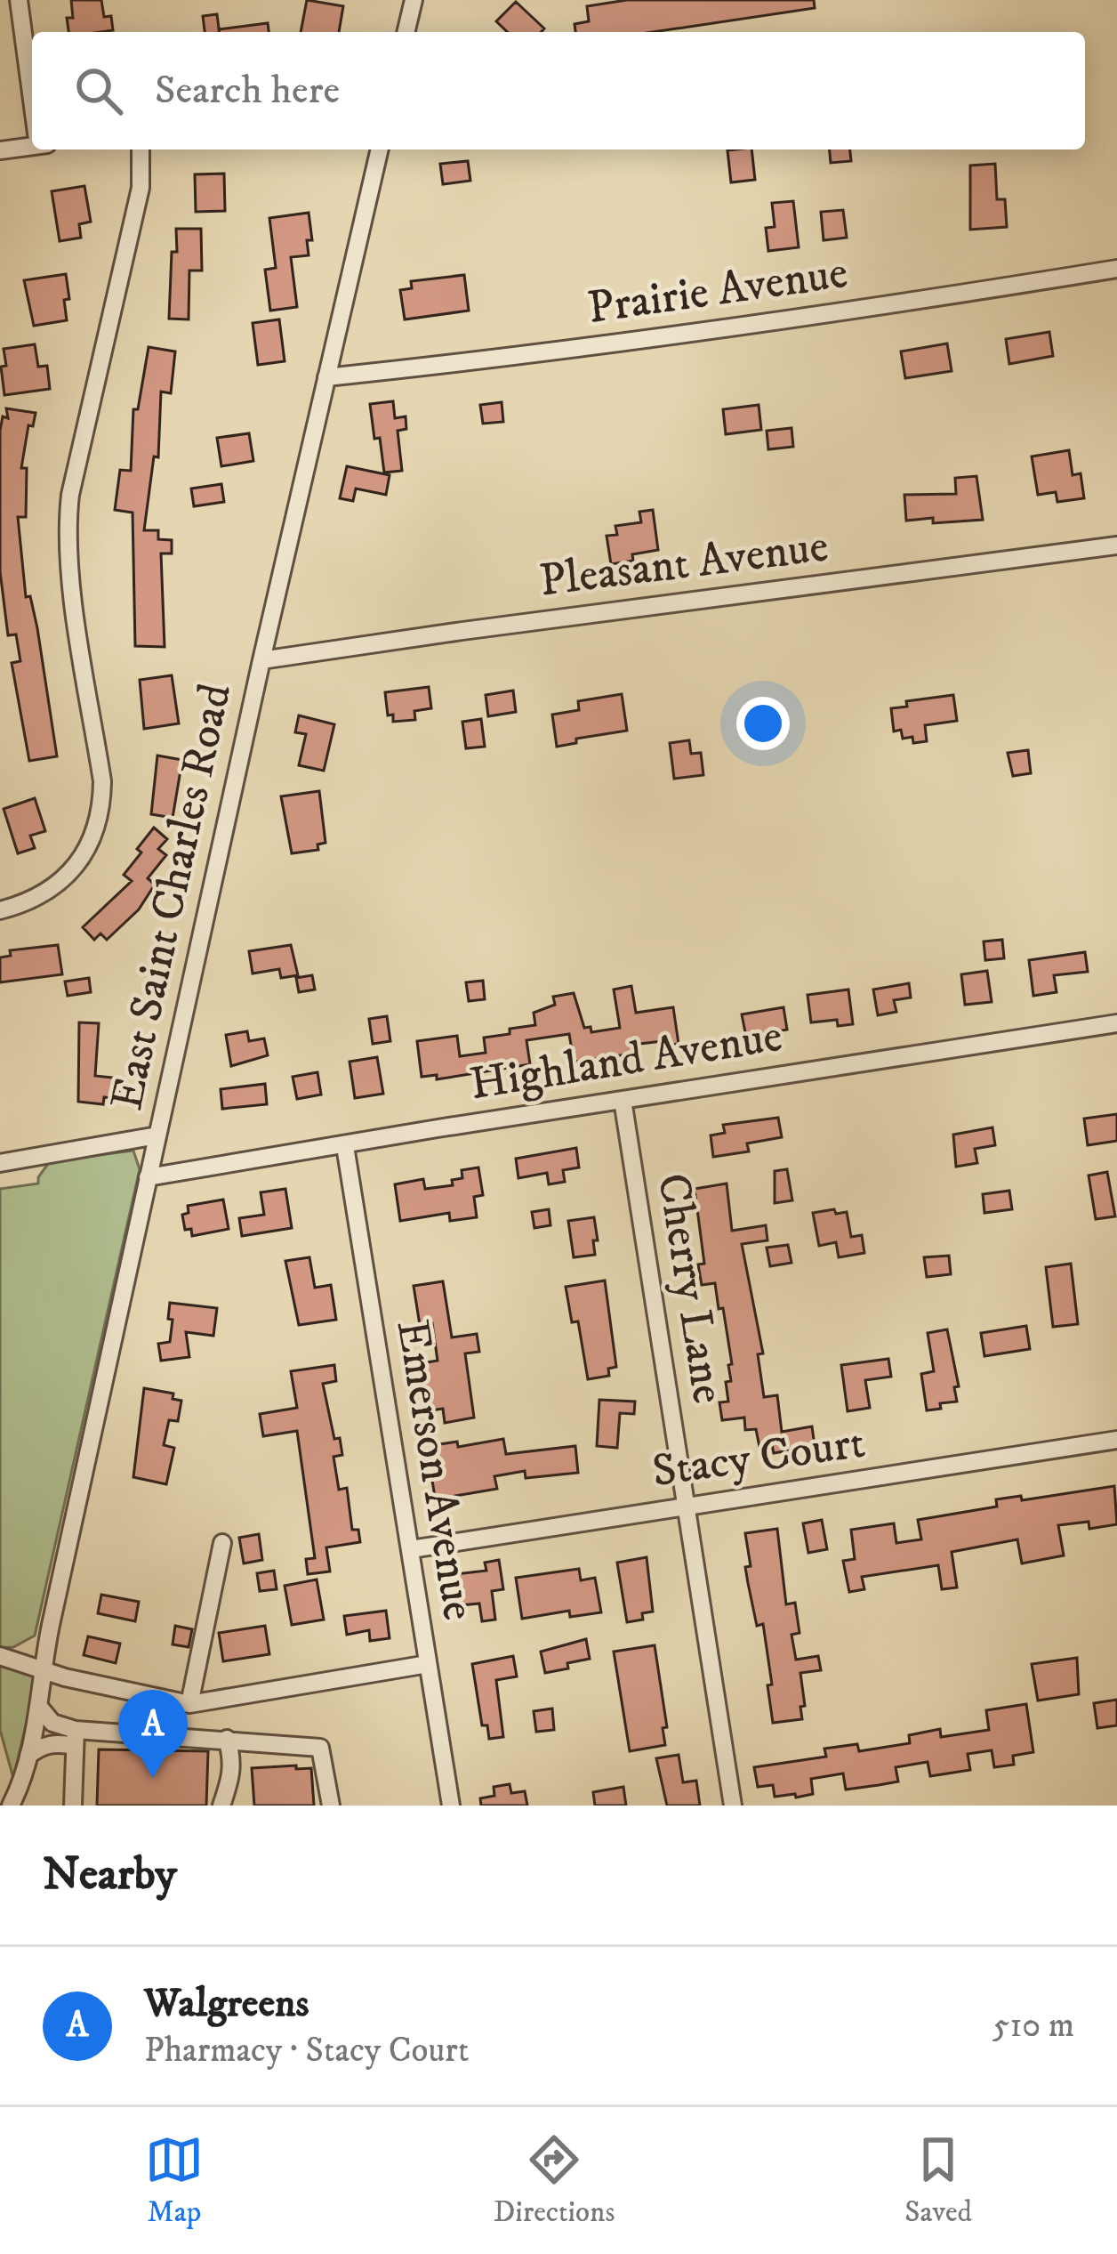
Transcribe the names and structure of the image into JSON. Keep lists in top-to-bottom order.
{
  "streets": {
    "street": [
      "Prairie Avenue",
      "Pleasant Avenue",
      "East Saint Charles Road",
      "Highland Avenue",
      "Cherry Lane",
      "Stacy Court",
      "Emerson Avenue"
    ]
  },
  "crossings": [
    ["Prairie Avenue", "East Saint Charles Road"],
    ["Pleasant Avenue", "East Saint Charles Road"],
    ["East Saint Charles Road", "Highland Avenue"],
    ["Highland Avenue", "Cherry Lane"],
    ["Highland Avenue", "Emerson Avenue"],
    ["Cherry Lane", "Stacy Court"],
    ["Stacy Court", "Emerson Avenue"]
  ],
  "page": {
    "search": "Search here",
    "pins": "A",
    "heading": "Nearby",
    "list": [
      {
        "mark": "A",
        "name": "Walgreens",
        "note": "Pharmacy · Stacy Court",
        "value": "510 m"
      }
    ],
    "nav": ["Map", "Directions", "Saved"]
  }
}
